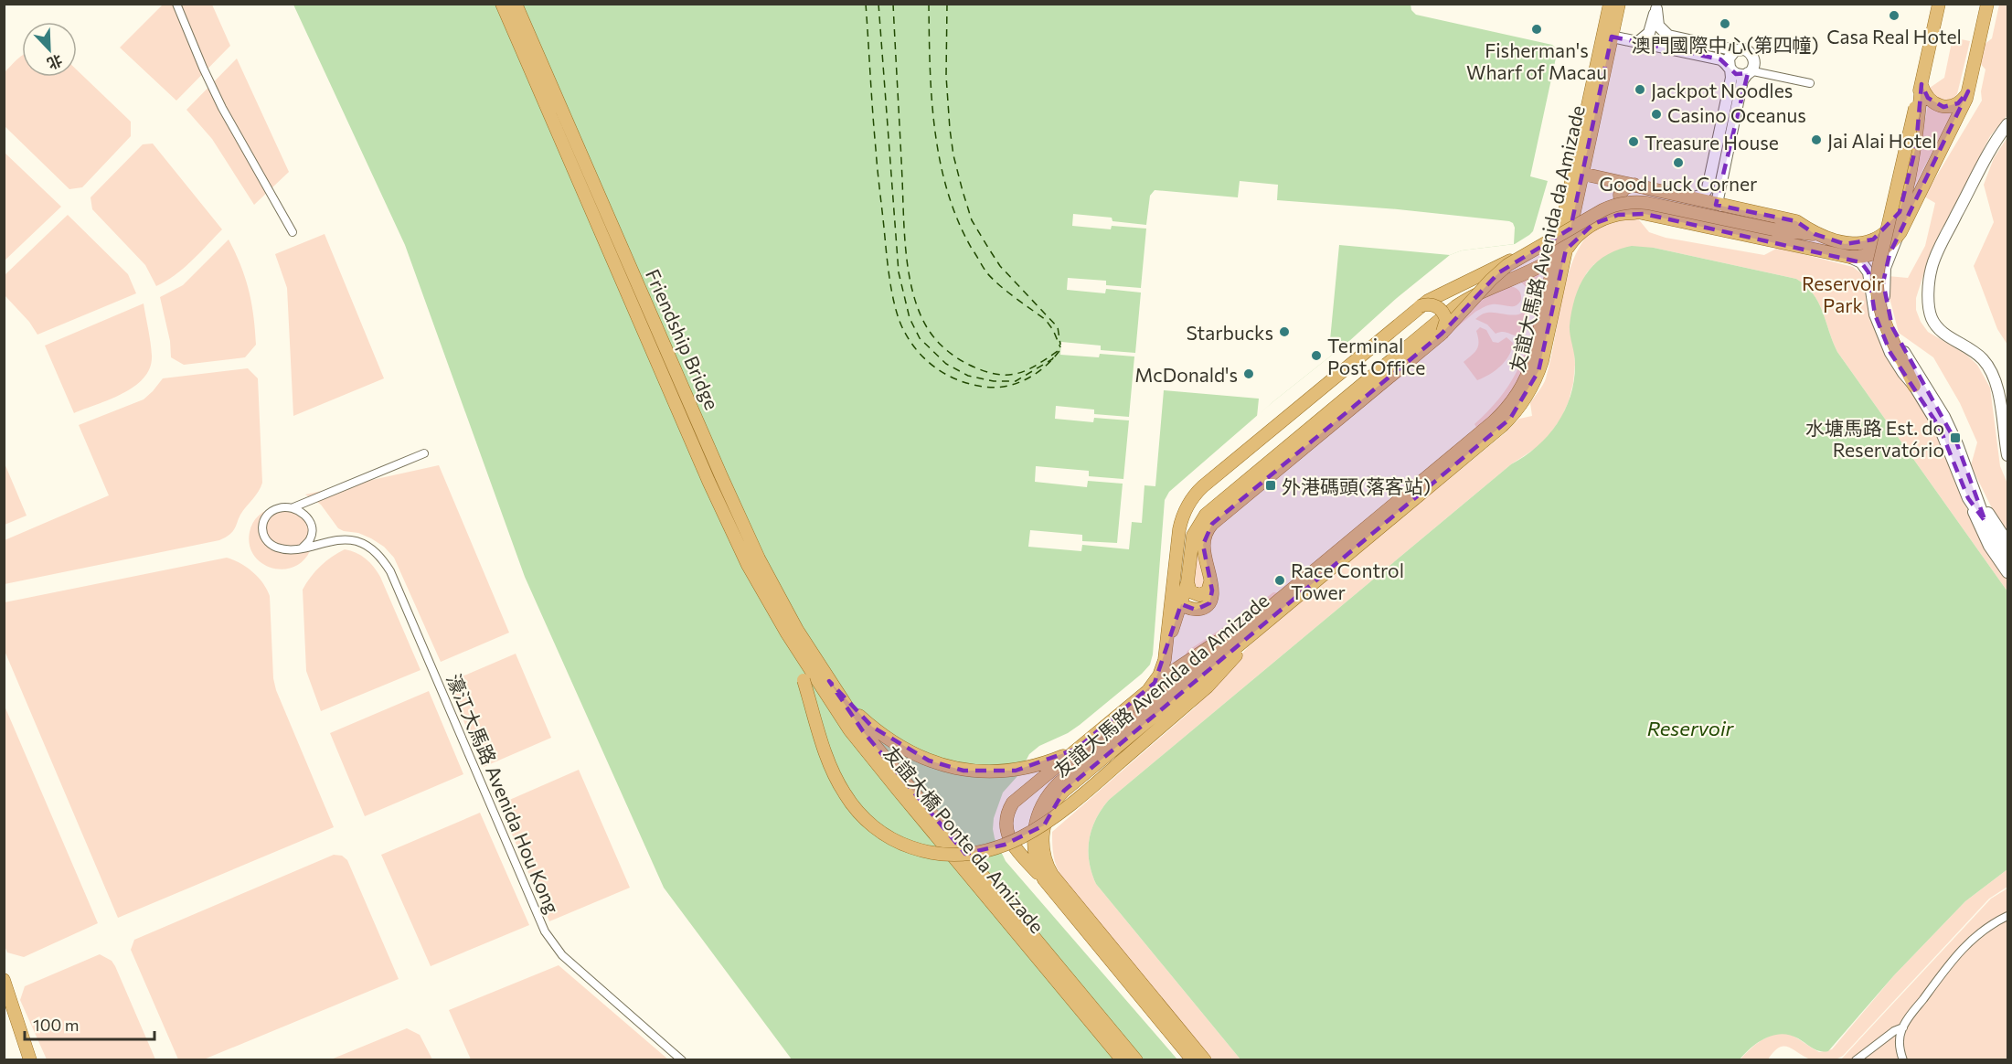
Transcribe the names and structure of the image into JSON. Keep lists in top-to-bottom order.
{
  "streets": {
    "main road": ["友誼大馬路 Avenida da Amizade", "Friendship Bridge", "友誼大橋 Ponte da Amizade"],
    "street": ["濠江大馬路 Avenida Hou Kong"]
  },
  "crossings": [
    ["Friendship Bridge", "友誼大橋 Ponte da Amizade"]
  ],
  "water": ["Reservoir"],
  "parks": ["Reservoir Park"],
  "places": {
    "other": [
      "Casa Real Hotel",
      "澳門國際中心(第四幢)",
      "Fisherman's Wharf of Macau",
      "Jackpot Noodles",
      "Casino Oceanus",
      "Jai Alai Hotel",
      "Treasure House",
      "Good Luck Corner",
      "Starbucks",
      "Terminal Post Office",
      "McDonald's",
      "Race Control Tower"
    ],
    "transit": ["水塘馬路 Est. do Reservatório", "外港碼頭(落客站)"]
  },
  "scale_bar": "100 m",
  "north": "bottom right"
}
